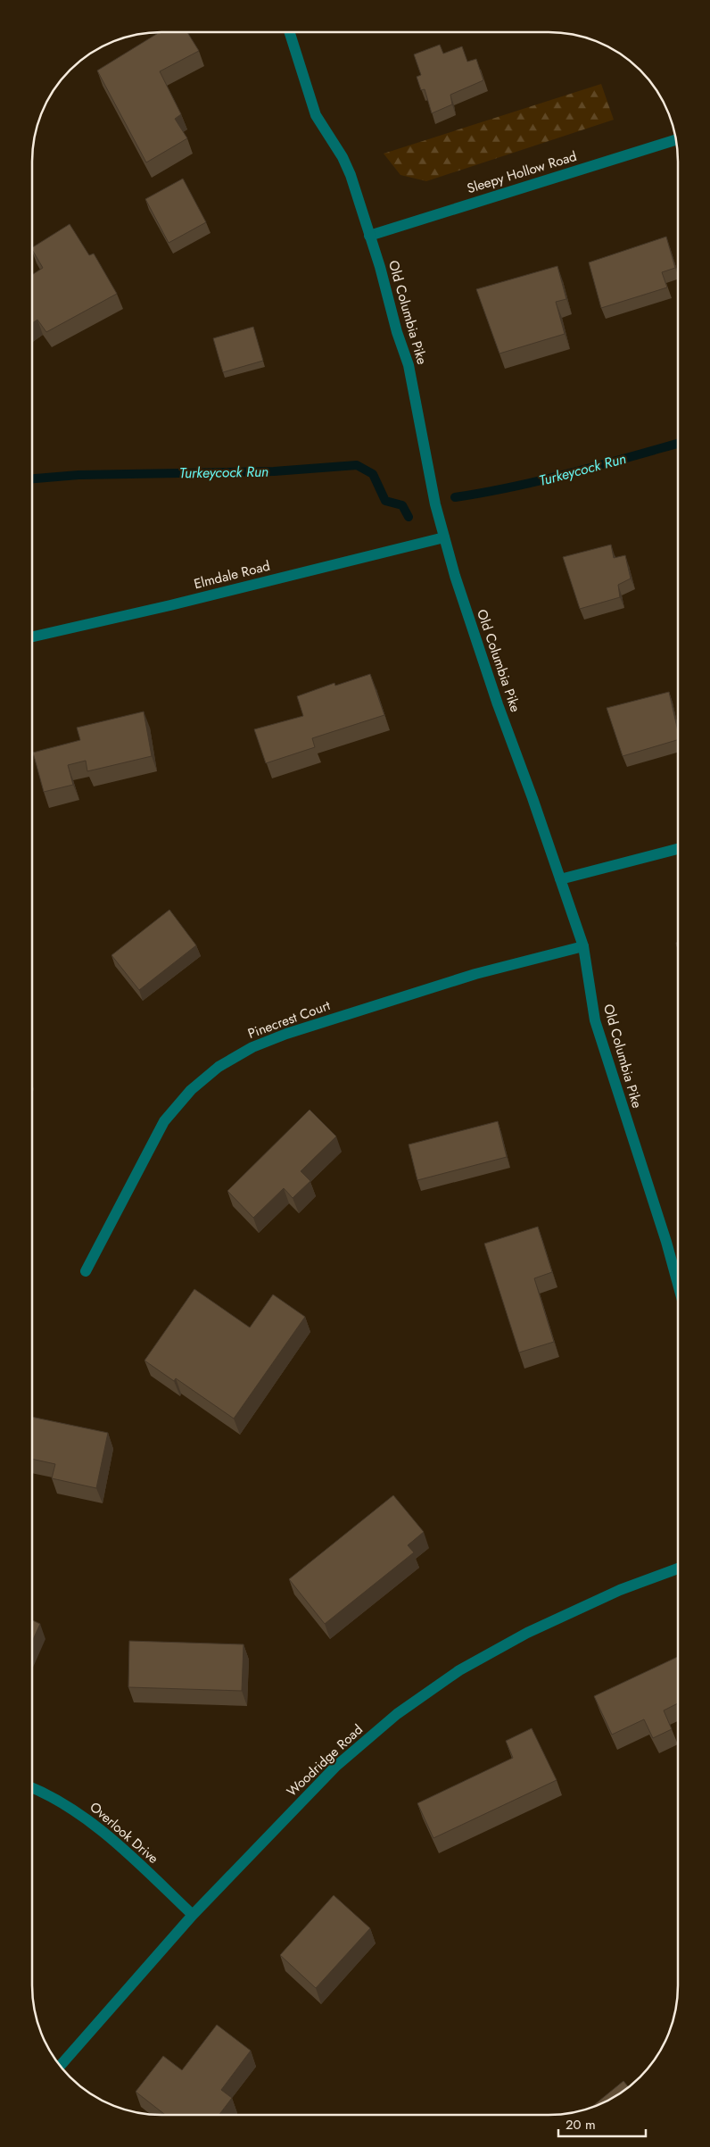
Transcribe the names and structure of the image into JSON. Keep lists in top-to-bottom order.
{
  "streets": {
    "street": [
      "Sleepy Hollow Road",
      "Old Columbia Pike",
      "Elmdale Road",
      "Pinecrest Court",
      "Woodridge Road",
      "Overlook Drive"
    ]
  },
  "crossings": [
    ["Sleepy Hollow Road", "Old Columbia Pike"],
    ["Old Columbia Pike", "Elmdale Road"],
    ["Old Columbia Pike", "Pinecrest Court"],
    ["Woodridge Road", "Overlook Drive"]
  ],
  "water": ["Turkeycock Run"],
  "scale_bar": "20 m"
}
